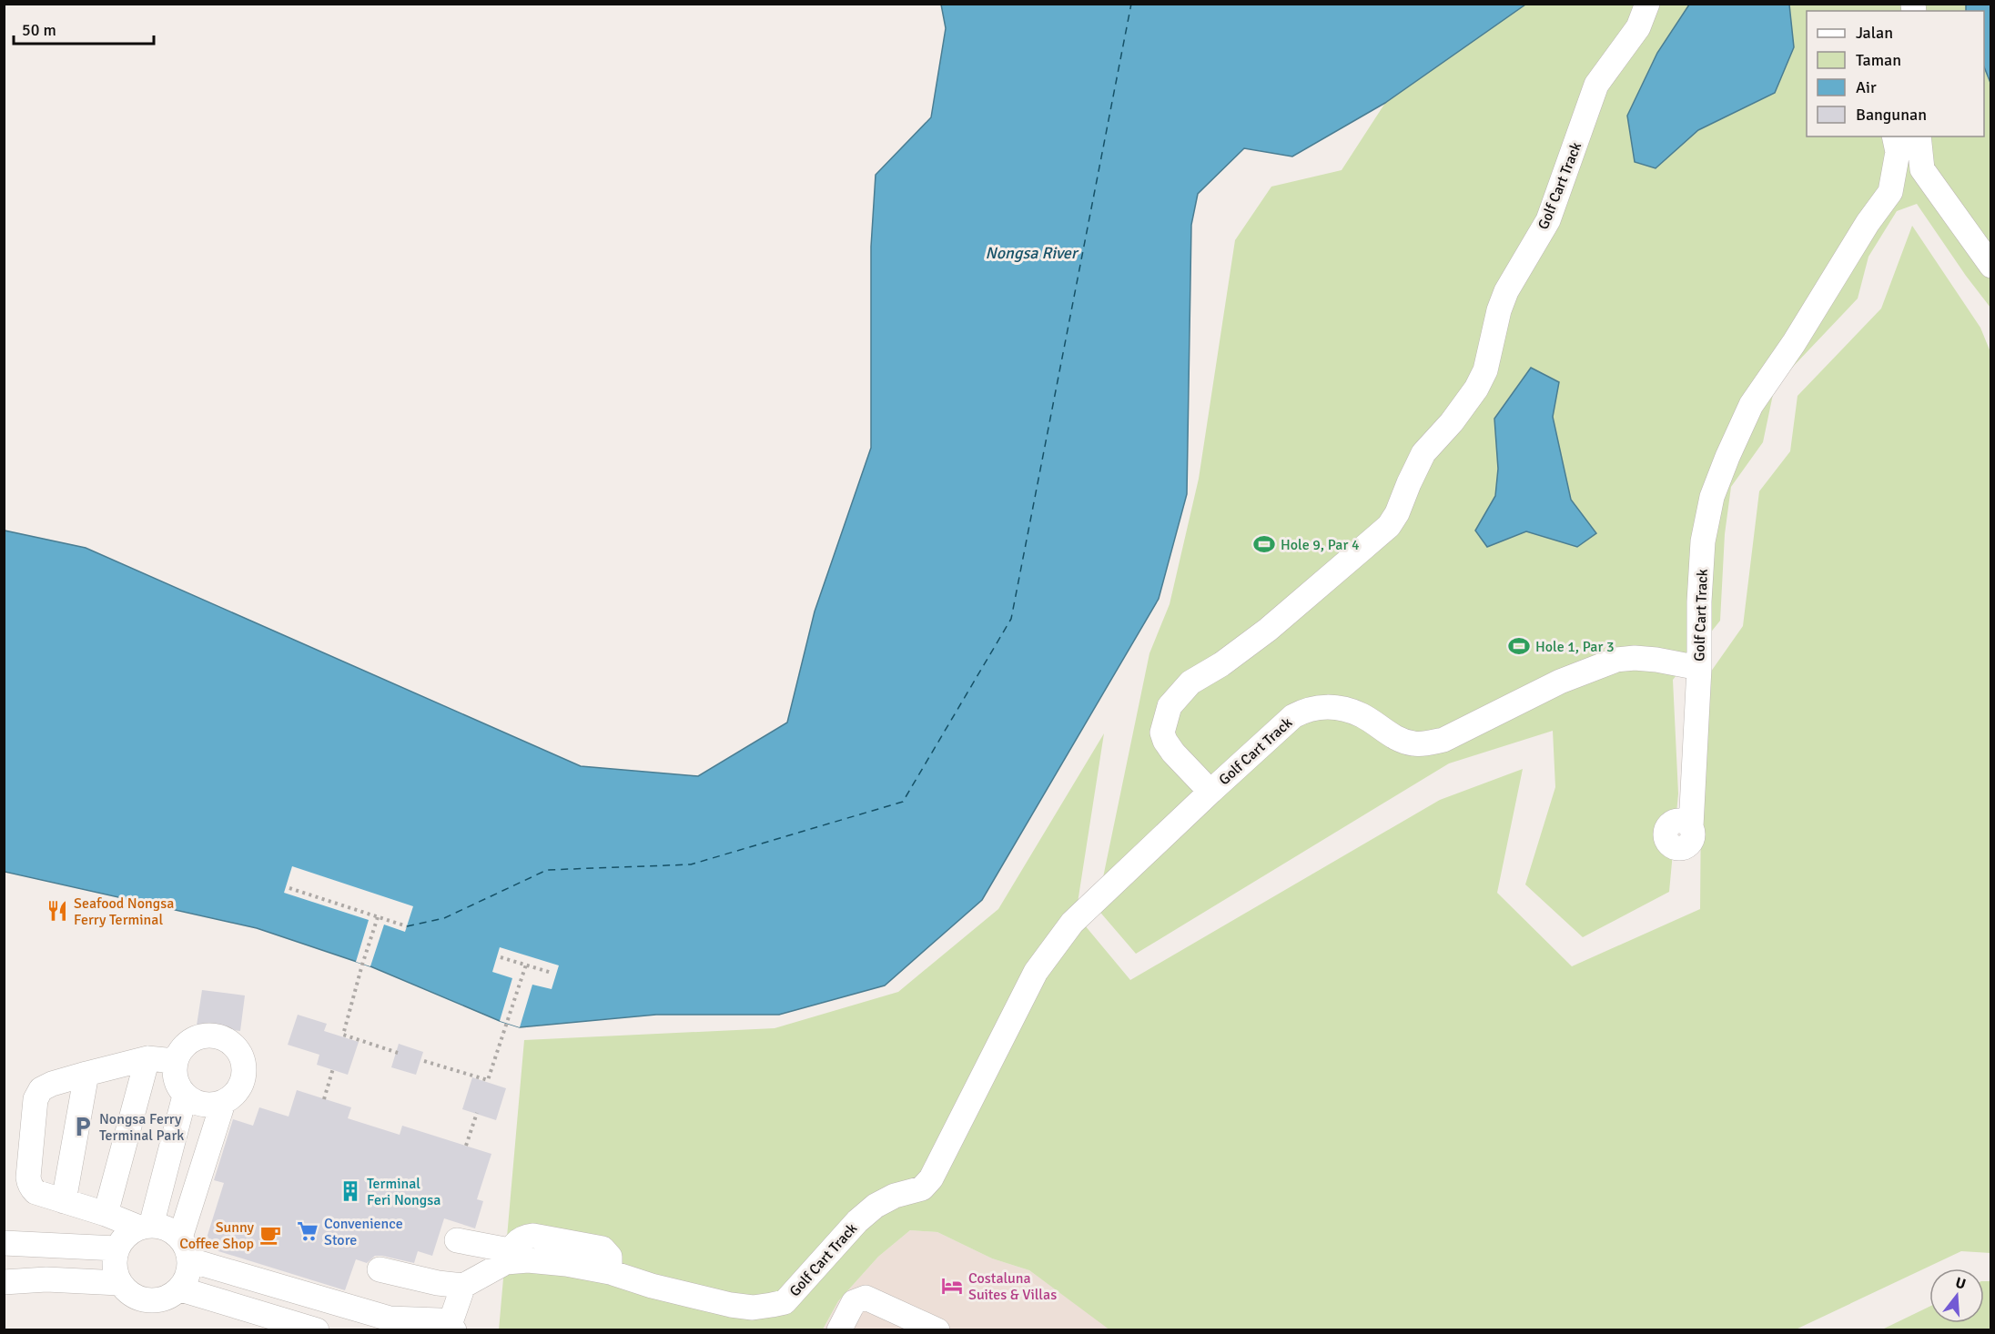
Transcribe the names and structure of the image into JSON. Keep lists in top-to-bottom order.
{
  "streets": {
    "lane": ["Golf Cart Track"]
  },
  "water": ["Nongsa River"],
  "places": {
    "sports": ["Hole 9, Par 4", "Hole 1, Par 3"],
    "restaurant": ["Seafood Nongsa Ferry Terminal"],
    "parking": ["Nongsa Ferry Terminal Park"],
    "building": ["Terminal Feri Nongsa"],
    "supermarket": ["Convenience Store"],
    "cafe": ["Sunny Coffee Shop"],
    "hotel": ["Costaluna Suites & Villas"]
  },
  "legend": [
    "Jalan",
    "Taman",
    "Air",
    "Bangunan"
  ],
  "scale_bar": "50 m",
  "north": "top"
}
